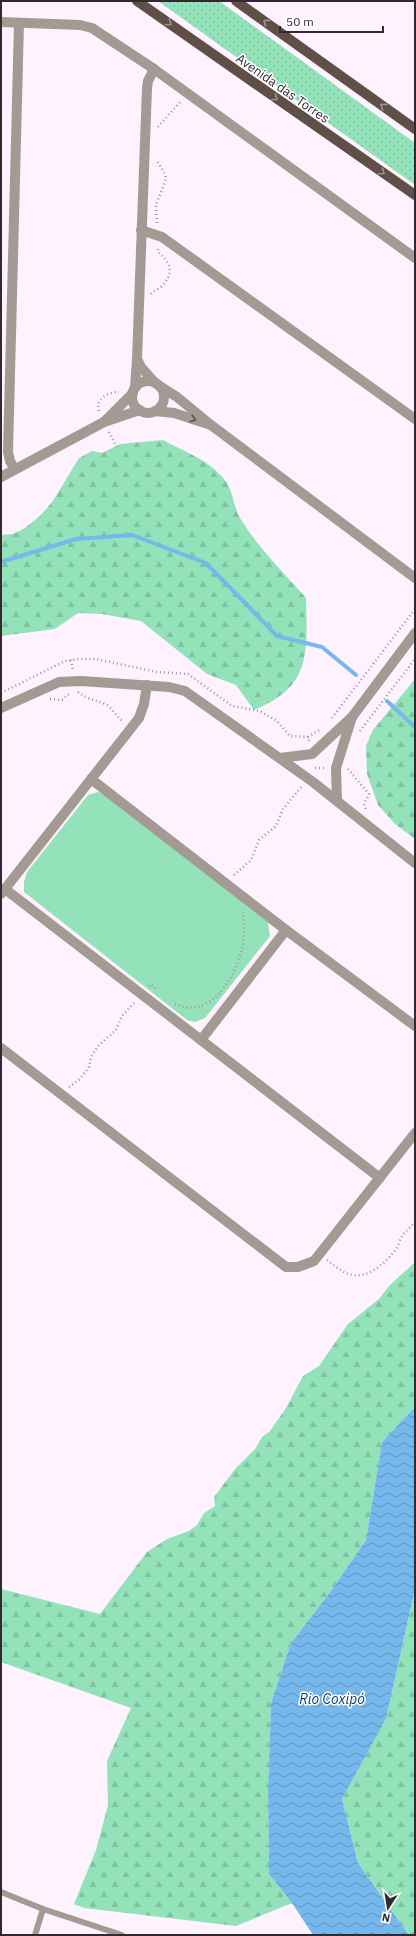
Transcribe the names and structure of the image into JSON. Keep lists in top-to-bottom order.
{
  "streets": {
    "main road": ["Avenida das Torres"]
  },
  "water": ["Rio Coxipó"],
  "scale_bar": "50 m",
  "north": "bottom"
}
